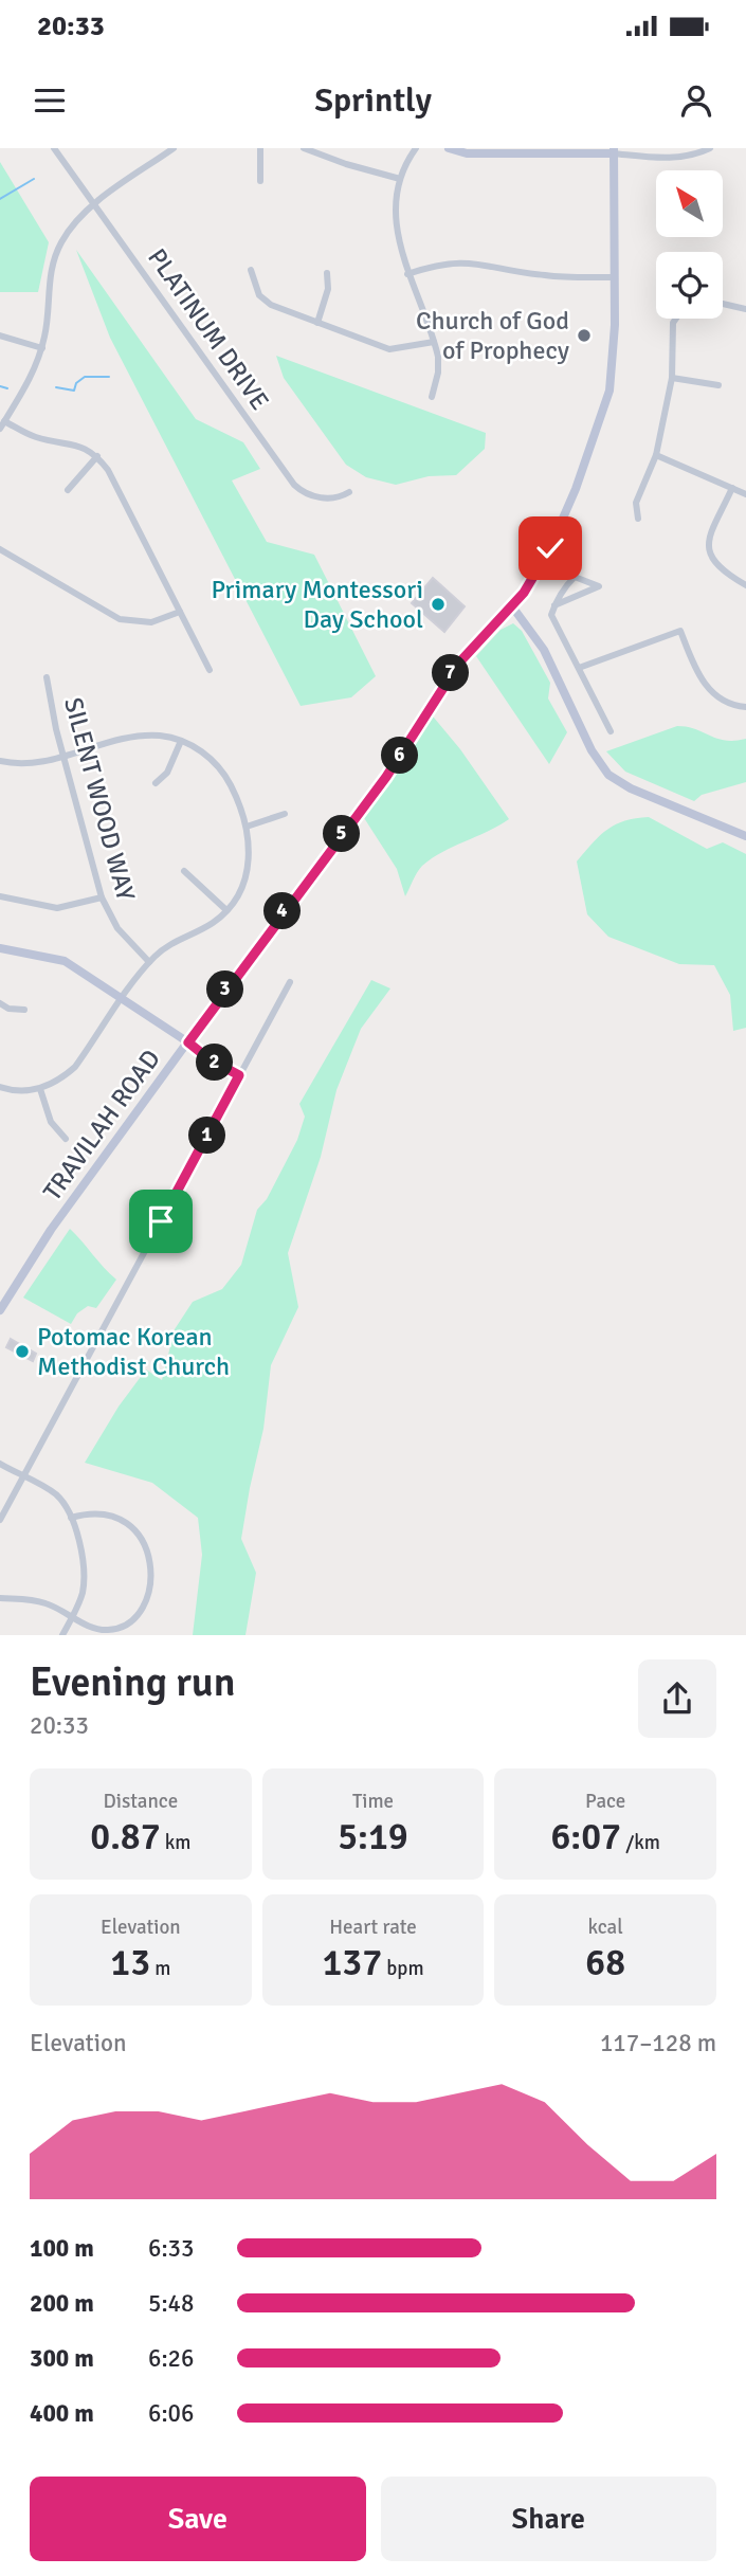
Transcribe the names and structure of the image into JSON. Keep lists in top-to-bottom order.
{
  "streets": {
    "main road": ["TRAVILAH ROAD"],
    "street": ["PLATINUM DRIVE", "SILENT WOOD WAY"]
  },
  "places": ["Church of God of Prophecy", "Primary Montessori Day School", "Potomac Korean Methodist Church"],
  "north": "top left",
  "page": {
    "status": "20:33",
    "header": "Sprintly",
    "pins": [
      "7",
      "6",
      "5",
      "4",
      "3",
      "2",
      "1"
    ],
    "heading": ["Evening run", "20:33"],
    "stats": [
      ["Distance", "0.87 km"],
      ["Time", "5:19"],
      ["Pace", "6:07 /km"],
      ["Elevation", "13 m"],
      ["Heart rate", "137 bpm"],
      ["kcal", "68"]
    ],
    "chart": ["Elevation", "117–128 m"],
    "list": [
      {
        "name": "100 m",
        "note": "6:33"
      },
      {
        "name": "200 m",
        "note": "5:48"
      },
      {
        "name": "300 m",
        "note": "6:26"
      },
      {
        "name": "400 m",
        "note": "6:06"
      }
    ],
    "buttons": ["Save", "Share"]
  }
}
